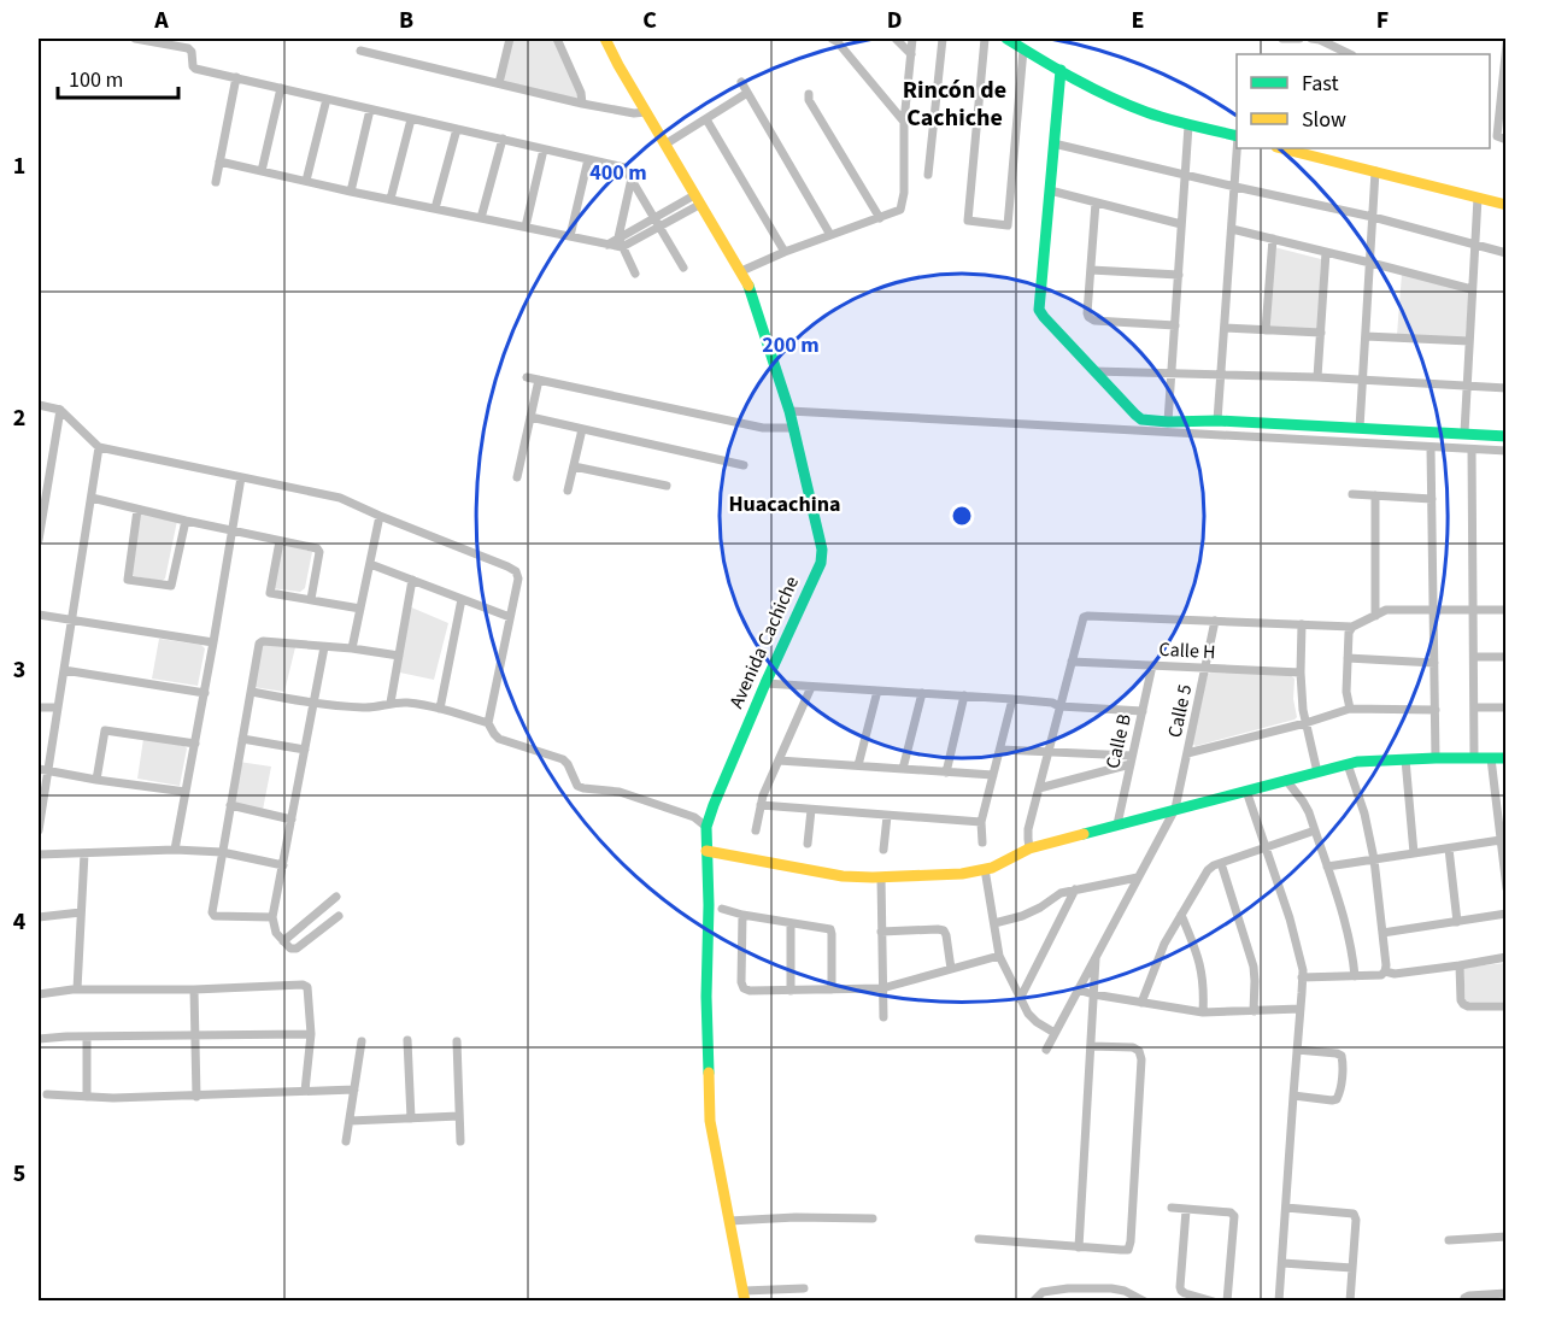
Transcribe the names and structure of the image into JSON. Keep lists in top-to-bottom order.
{
  "streets": {
    "street": [
      "Avenida Cachiche",
      "Calle H",
      "Calle 5",
      "Calle B"
    ]
  },
  "crossings": [
    ["Calle H", "Calle 5"],
    ["Calle H", "Calle B"]
  ],
  "districts": ["Rincón de Cachiche", "Huacachina"],
  "legend": ["Fast", "Slow"],
  "scale_bar": "100 m",
  "grid": {
    "columns": [
      "A",
      "B",
      "C",
      "D",
      "E",
      "F"
    ],
    "rows": [
      "1",
      "2",
      "3",
      "4",
      "5"
    ]
  },
  "rings": ["400 m", "200 m"]
}
